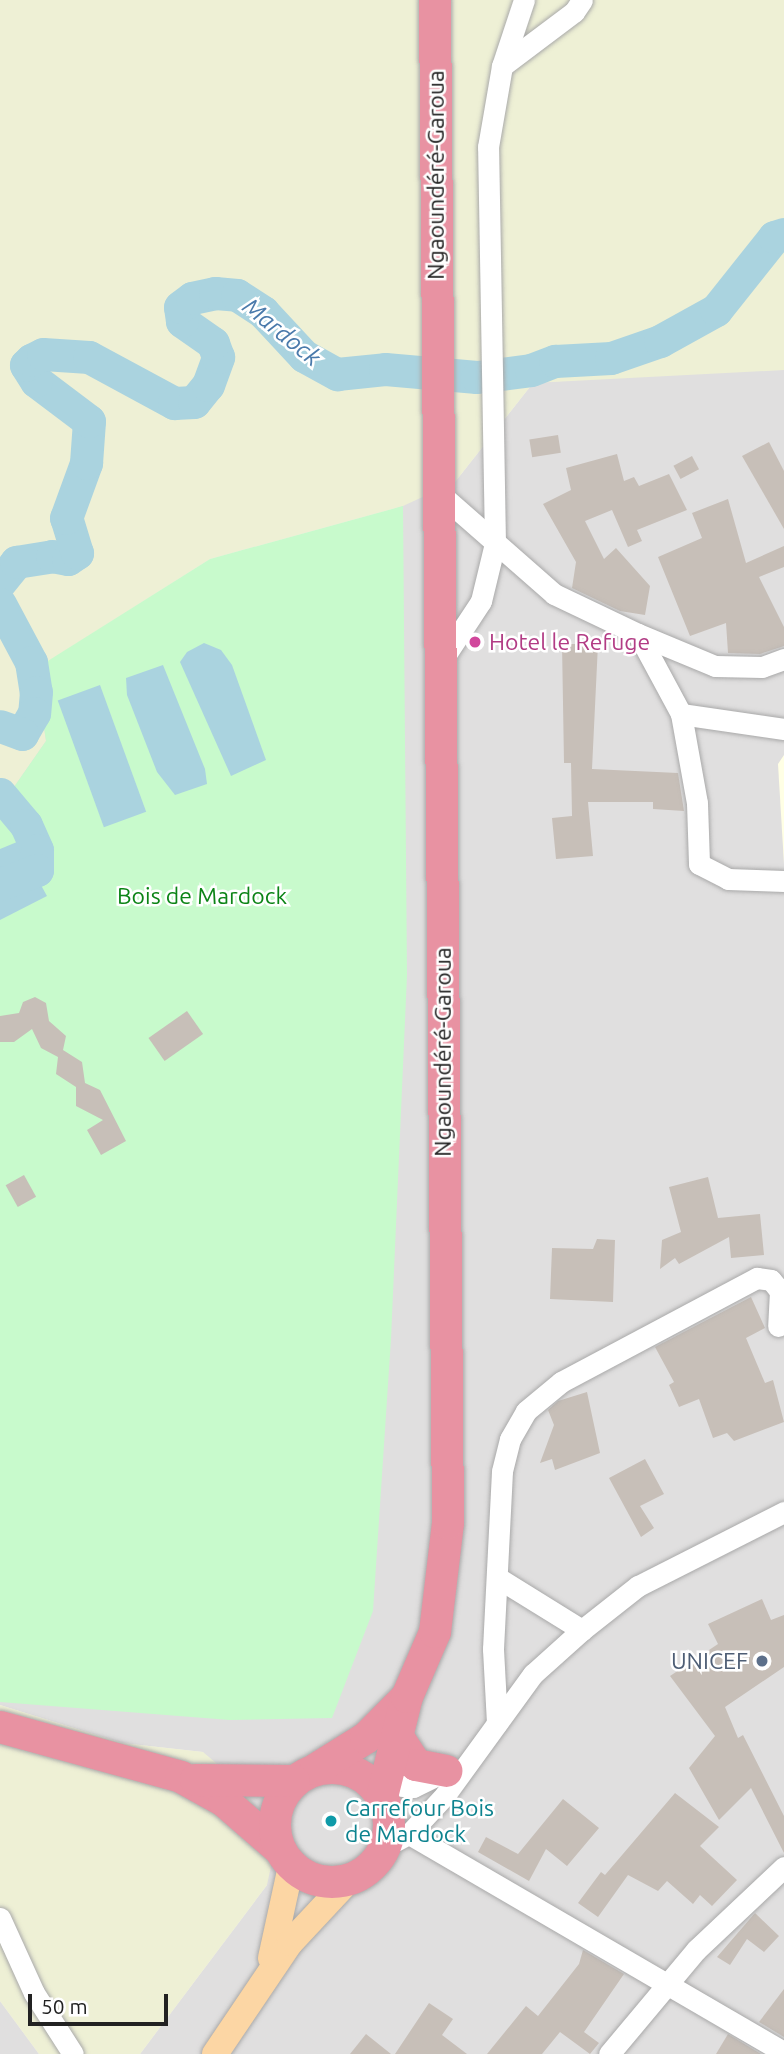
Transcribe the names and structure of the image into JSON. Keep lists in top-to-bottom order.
{
  "streets": {
    "highway": ["Ngaoundéré-Garoua"]
  },
  "water": ["Mardock"],
  "parks": ["Bois de Mardock"],
  "places": ["Hotel le Refuge", "UNICEF", "Carrefour Bois de Mardock"],
  "scale_bar": "50 m"
}
